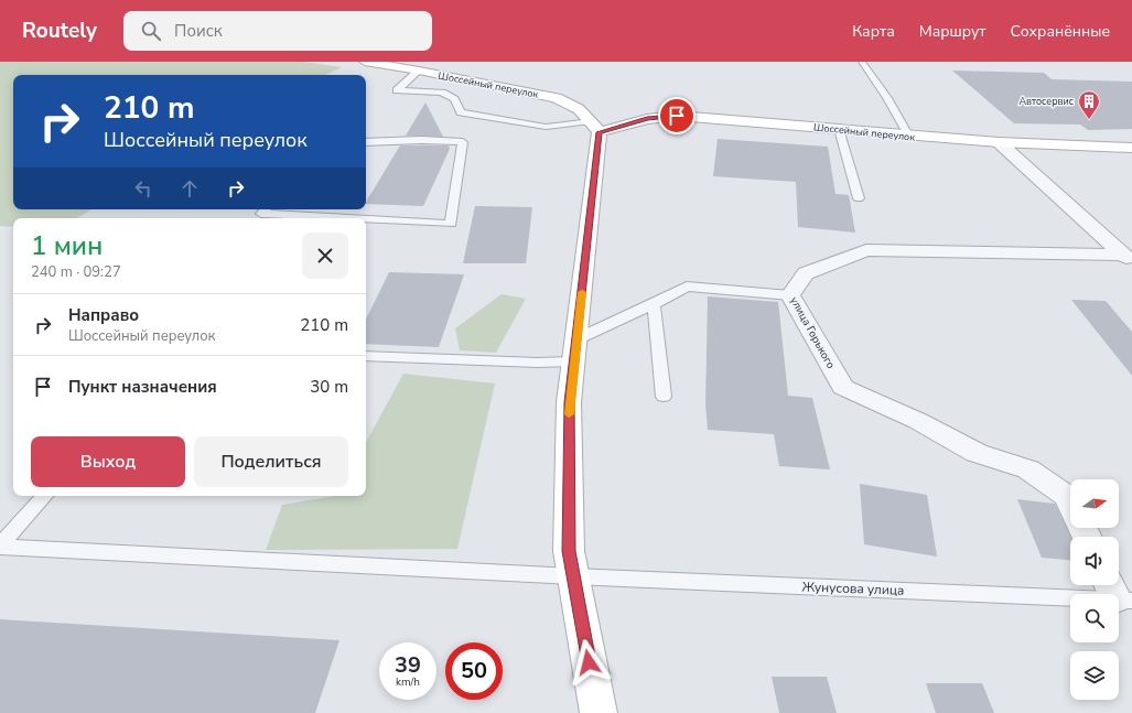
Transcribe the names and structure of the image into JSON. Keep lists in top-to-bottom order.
{
  "streets": {
    "main road": ["Шоссейный переулок"],
    "street": ["улица Горького"],
    "lane": ["Жунусова улица"]
  },
  "crossings": [
    ["Шоссейный переулок", "улица Горького"]
  ],
  "places": {
    "building": ["Автосервис"]
  },
  "north": "right",
  "page": {
    "header": "Routely",
    "search": "Поиск",
    "nav": ["Карта", "Маршрут", "Сохранённые"],
    "turn": ["210 m", "Шоссейный переулок"],
    "heading": ["1 мин", "240 m · 09:27"],
    "list": [
      {
        "name": "Направо",
        "note": "Шоссейный переулок",
        "value": "210 m"
      },
      {
        "name": "Пункт назначения",
        "value": "30 m"
      }
    ],
    "buttons": ["Выход", "Поделиться"],
    "speed": "39 km/h",
    "limit": "50"
  }
}
